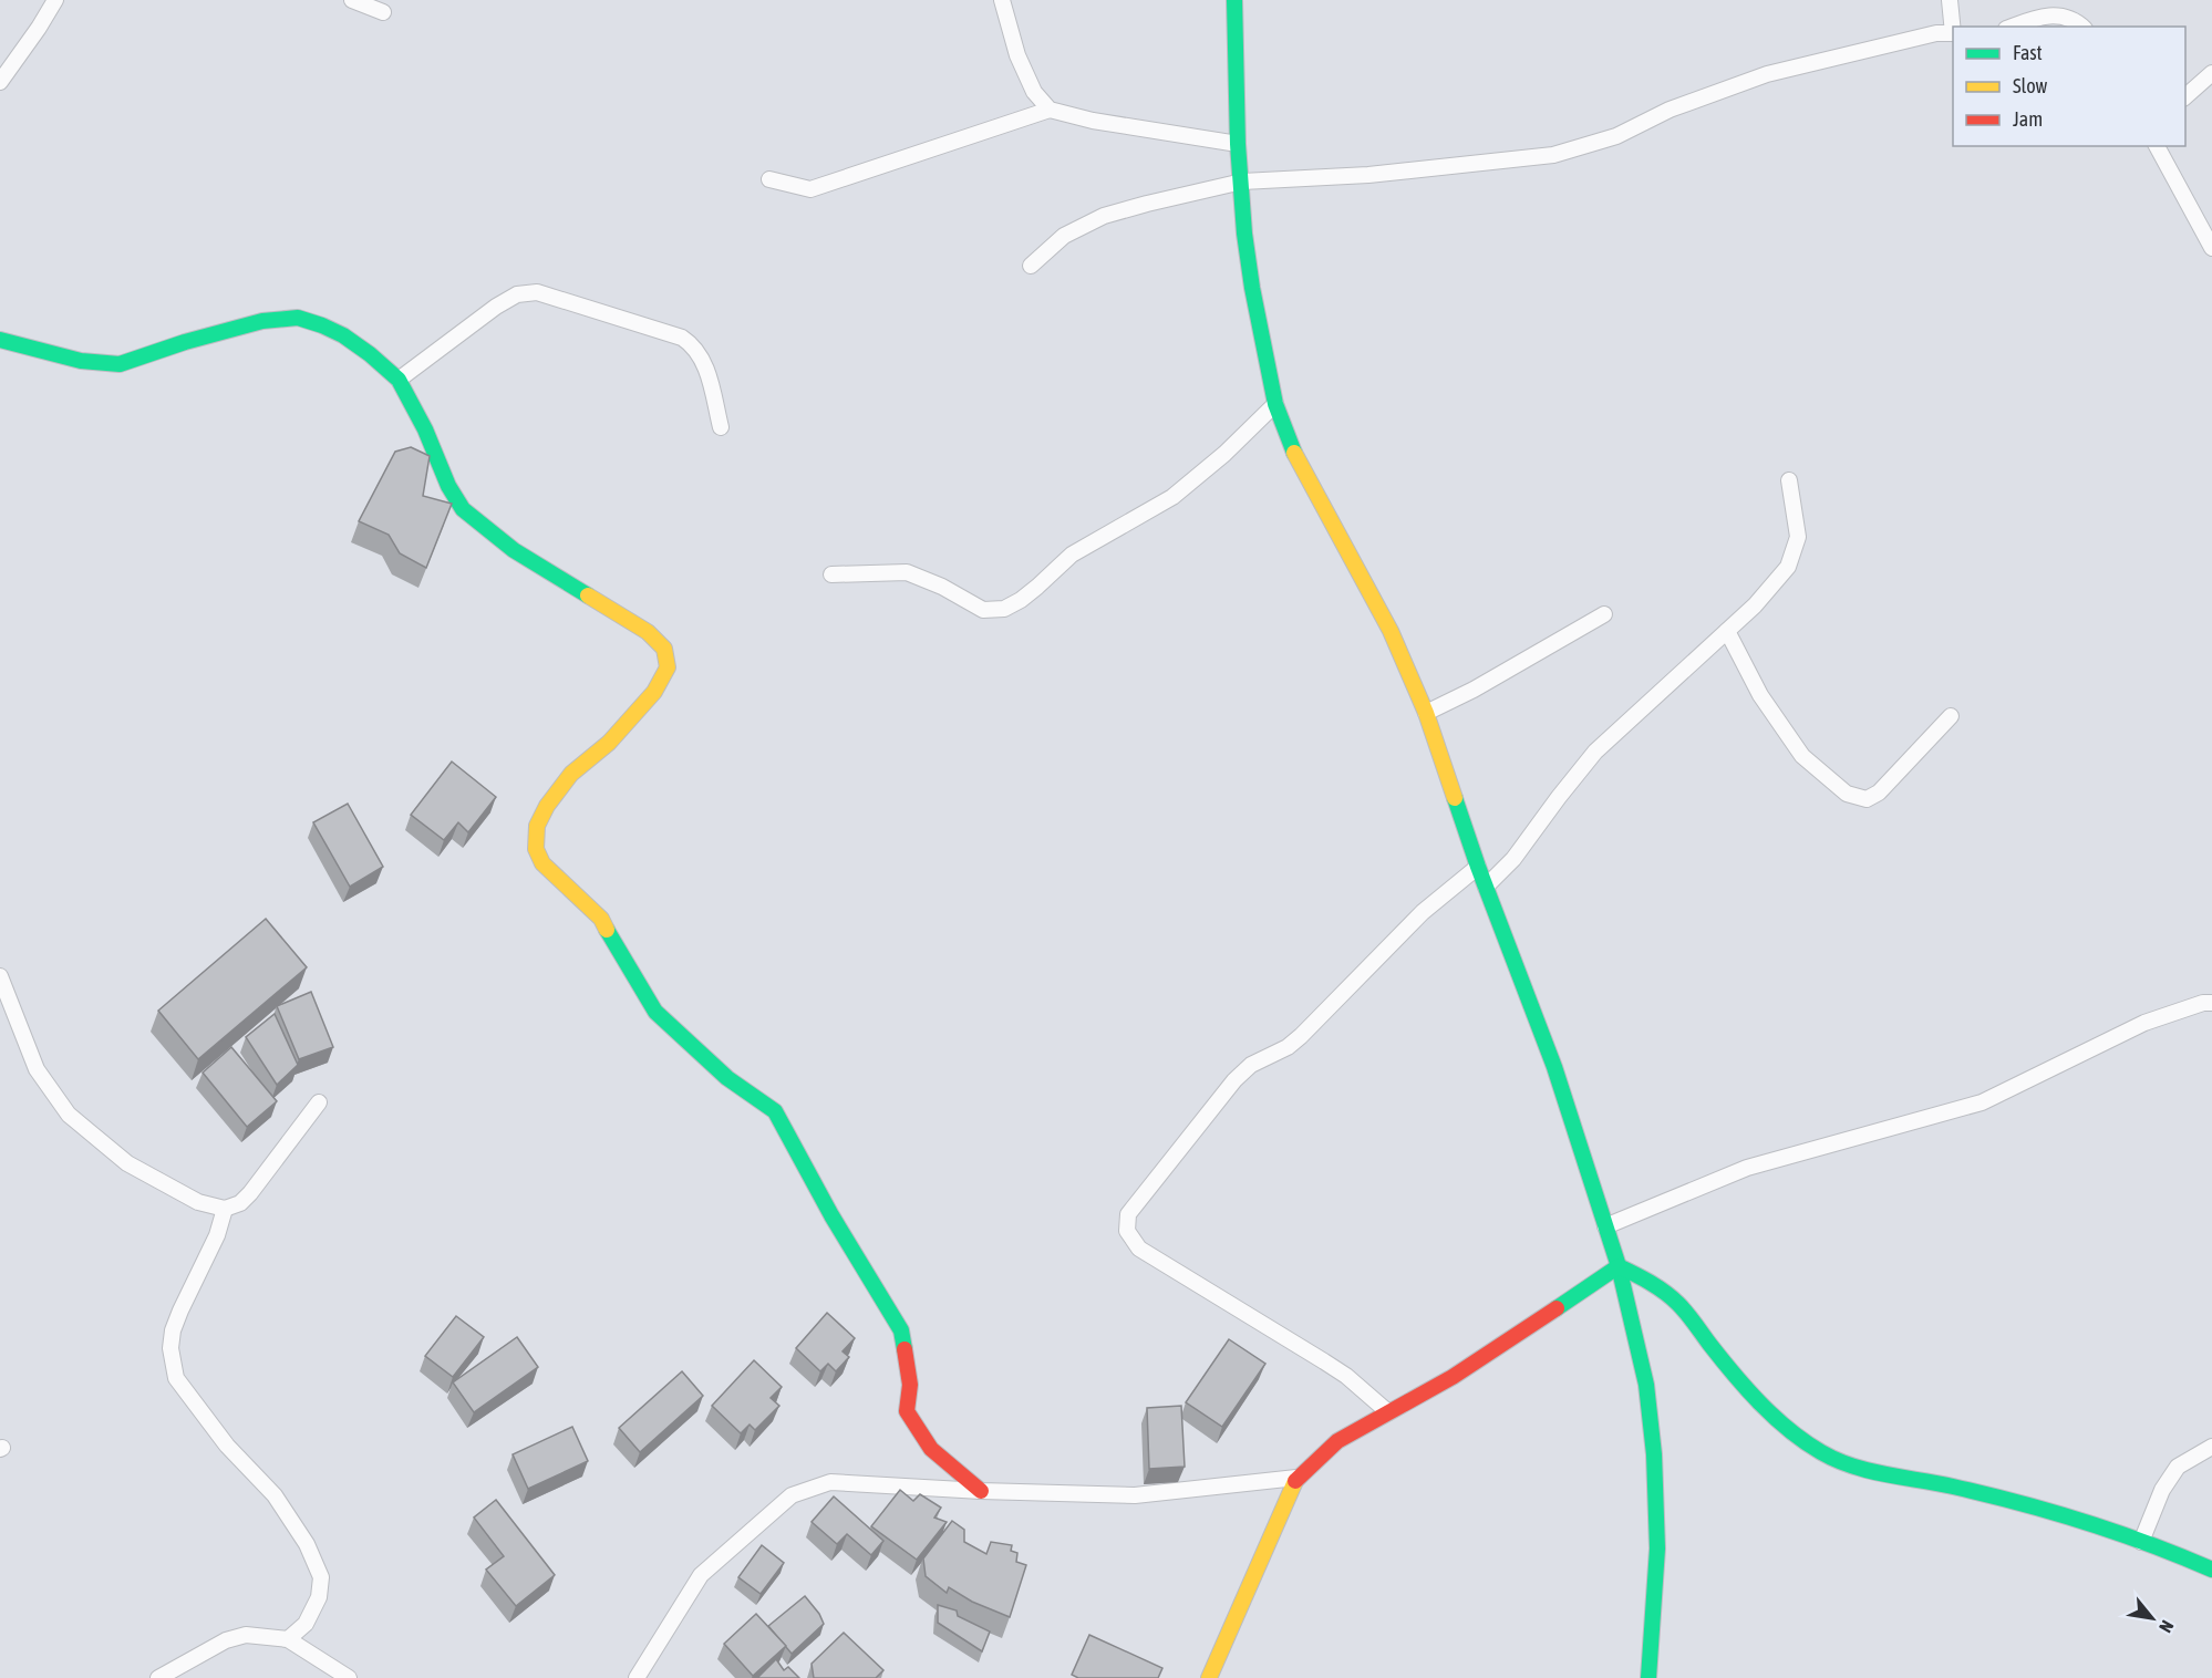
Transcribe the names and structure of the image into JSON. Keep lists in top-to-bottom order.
{
  "legend": ["Fast", "Slow", "Jam"],
  "north": "bottom right"
}
